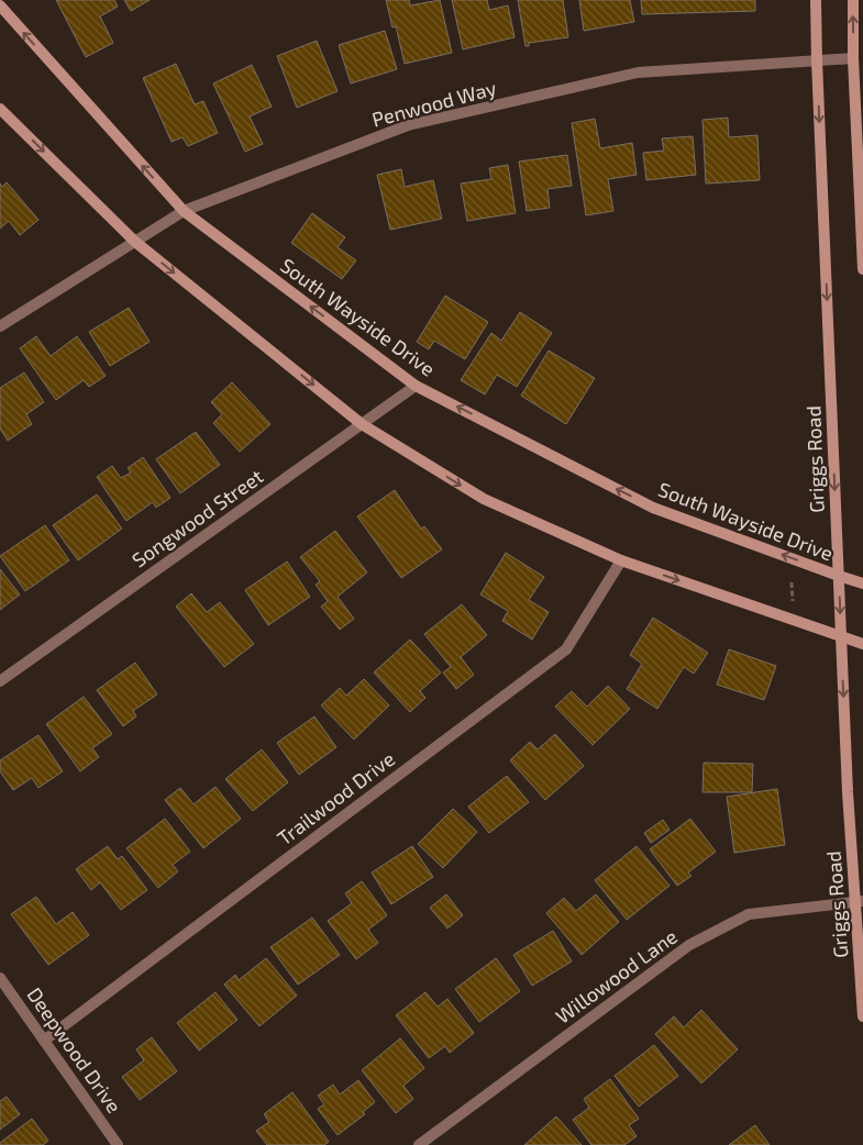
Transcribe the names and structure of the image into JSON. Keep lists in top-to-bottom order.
{
  "streets": {
    "main road": ["South Wayside Drive", "Griggs Road"],
    "street": [
      "Penwood Way",
      "Songwood Street",
      "Trailwood Drive",
      "Willowood Lane",
      "Deepwood Drive"
    ]
  },
  "crossings": [
    ["Penwood Way", "South Wayside Drive"],
    ["Penwood Way", "Griggs Road"],
    ["South Wayside Drive", "Griggs Road"],
    ["South Wayside Drive", "Songwood Street"],
    ["Griggs Road", "Willowood Lane"],
    ["Trailwood Drive", "Deepwood Drive"]
  ],
  "one_way": ["Griggs Road"]
}
